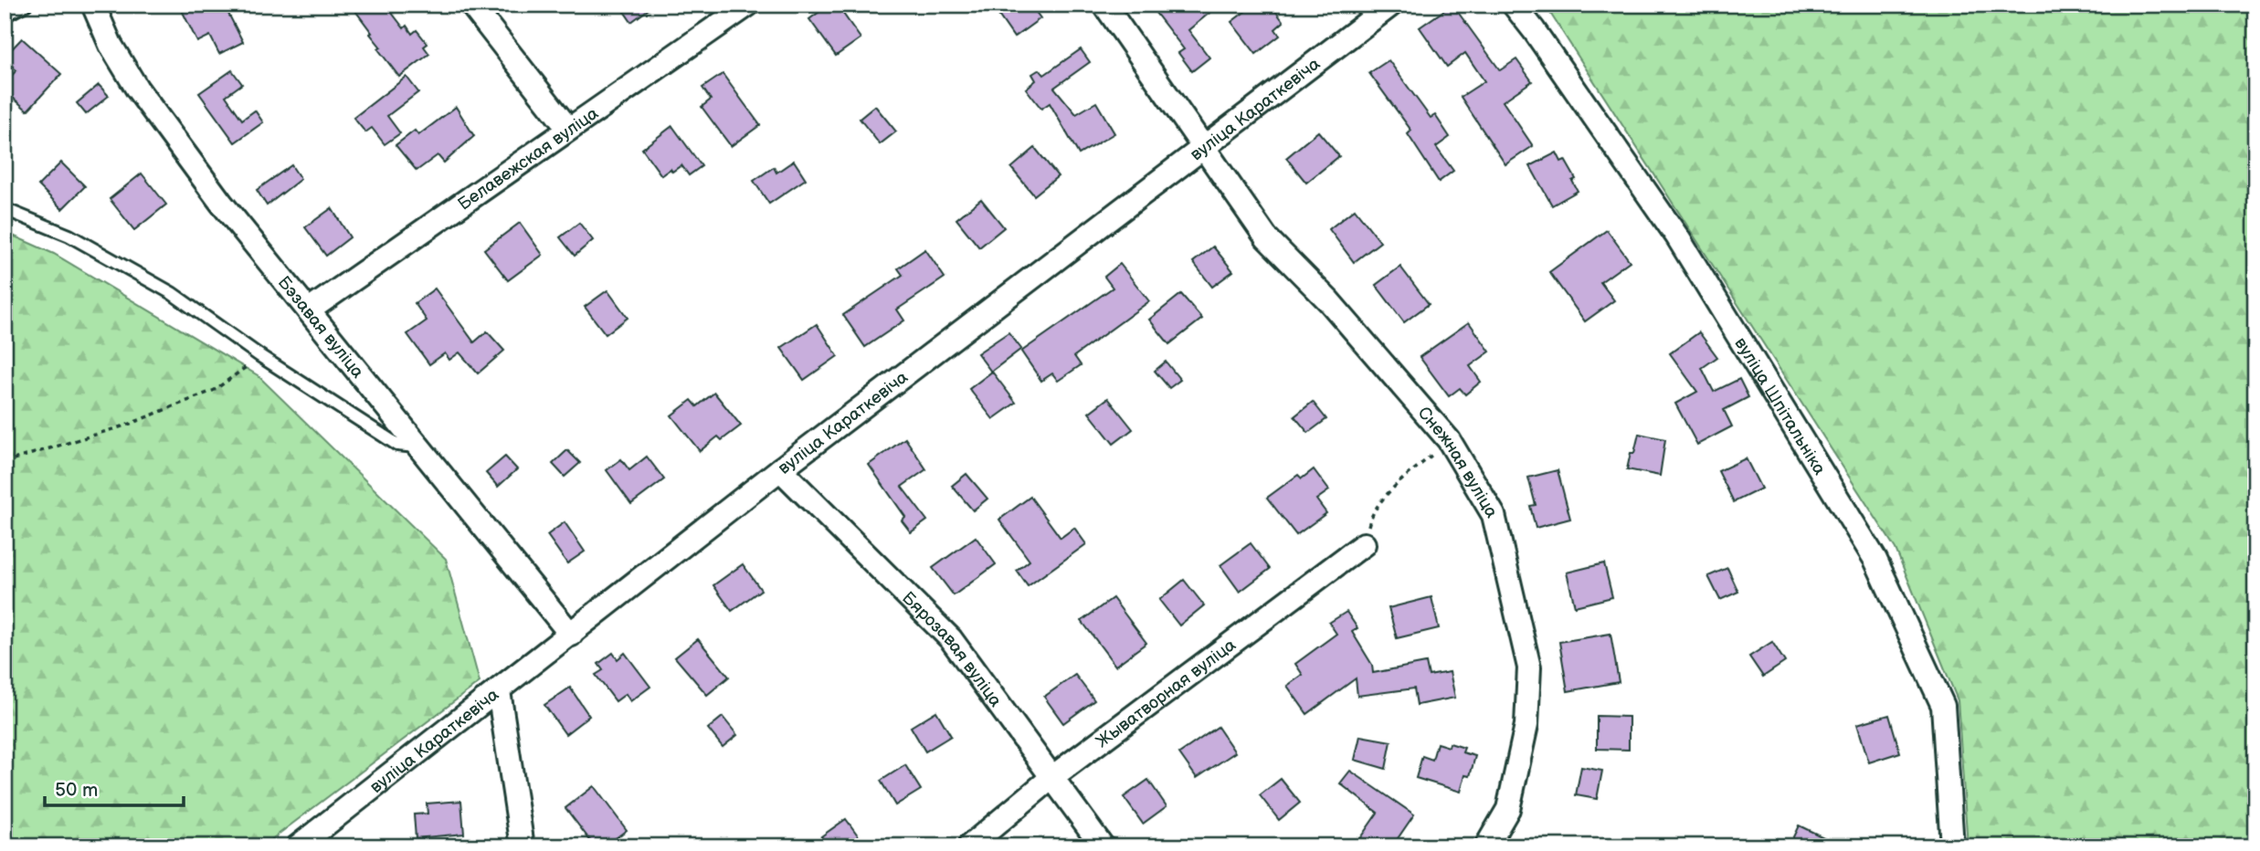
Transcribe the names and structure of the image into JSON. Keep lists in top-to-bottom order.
{
  "streets": {
    "street": [
      "вуліца Караткевіча",
      "Белавежская вуліца",
      "Бэзавая вуліца",
      "вуліца Шпітальніка",
      "Снежная вуліца",
      "Бярозавая вуліца",
      "Жыватворная вуліца"
    ]
  },
  "crossings": [
    ["вуліца Караткевіча", "Бэзавая вуліца"],
    ["вуліца Караткевіча", "Снежная вуліца"],
    ["вуліца Караткевіча", "Бярозавая вуліца"],
    ["Белавежская вуліца", "Бэзавая вуліца"],
    ["Бярозавая вуліца", "Жыватворная вуліца"]
  ],
  "scale_bar": "50 m"
}
